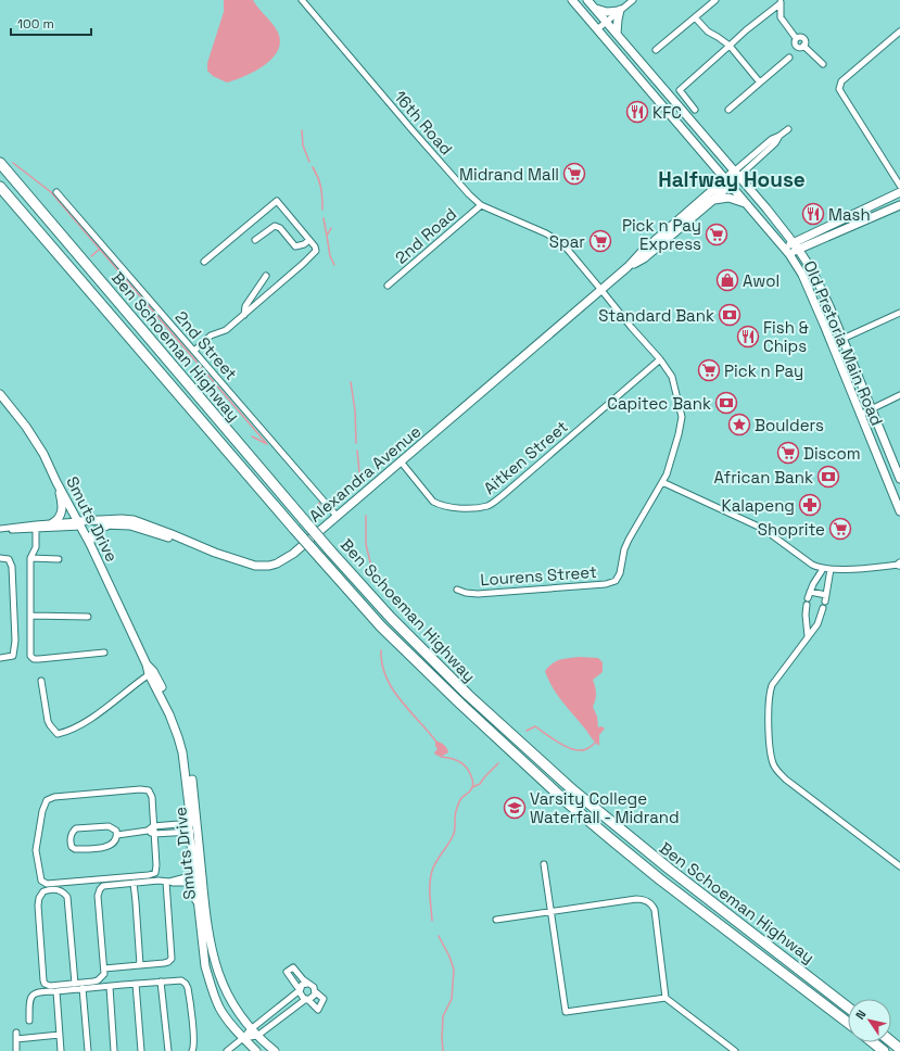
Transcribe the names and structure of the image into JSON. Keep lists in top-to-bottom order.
{
  "streets": {
    "highway": ["Ben Schoeman Highway"],
    "main road": ["Old Pretoria Main Road", "Alexandra Avenue", "Smuts Drive"],
    "street": [
      "16th Road",
      "2nd Road",
      "2nd Street",
      "Aitken Street",
      "Lourens Street"
    ]
  },
  "crossings": [
    ["16th Road", "2nd Road"],
    ["16th Road", "Aitken Street"],
    ["16th Road", "Alexandra Avenue"],
    ["16th Road", "Lourens Street"],
    ["Old Pretoria Main Road", "Alexandra Avenue"],
    ["2nd Street", "Alexandra Avenue"],
    ["Aitken Street", "Alexandra Avenue"],
    ["Alexandra Avenue", "Smuts Drive"]
  ],
  "districts": ["Halfway House"],
  "places": {
    "restaurant": ["KFC", "Mash", "Fish & Chips"],
    "supermarket": [
      "Midrand Mall",
      "Pick n Pay Express",
      "Spar",
      "Pick n Pay",
      "Discom",
      "Shoprite"
    ],
    "shop": ["Awol"],
    "bank": ["Standard Bank", "Capitec Bank", "African Bank"],
    "place": ["Boulders"],
    "pharmacy": ["Kalapeng"],
    "school or university": ["Varsity College Waterfall - Midrand"]
  },
  "scale_bar": "100 m",
  "north": "top left"
}
